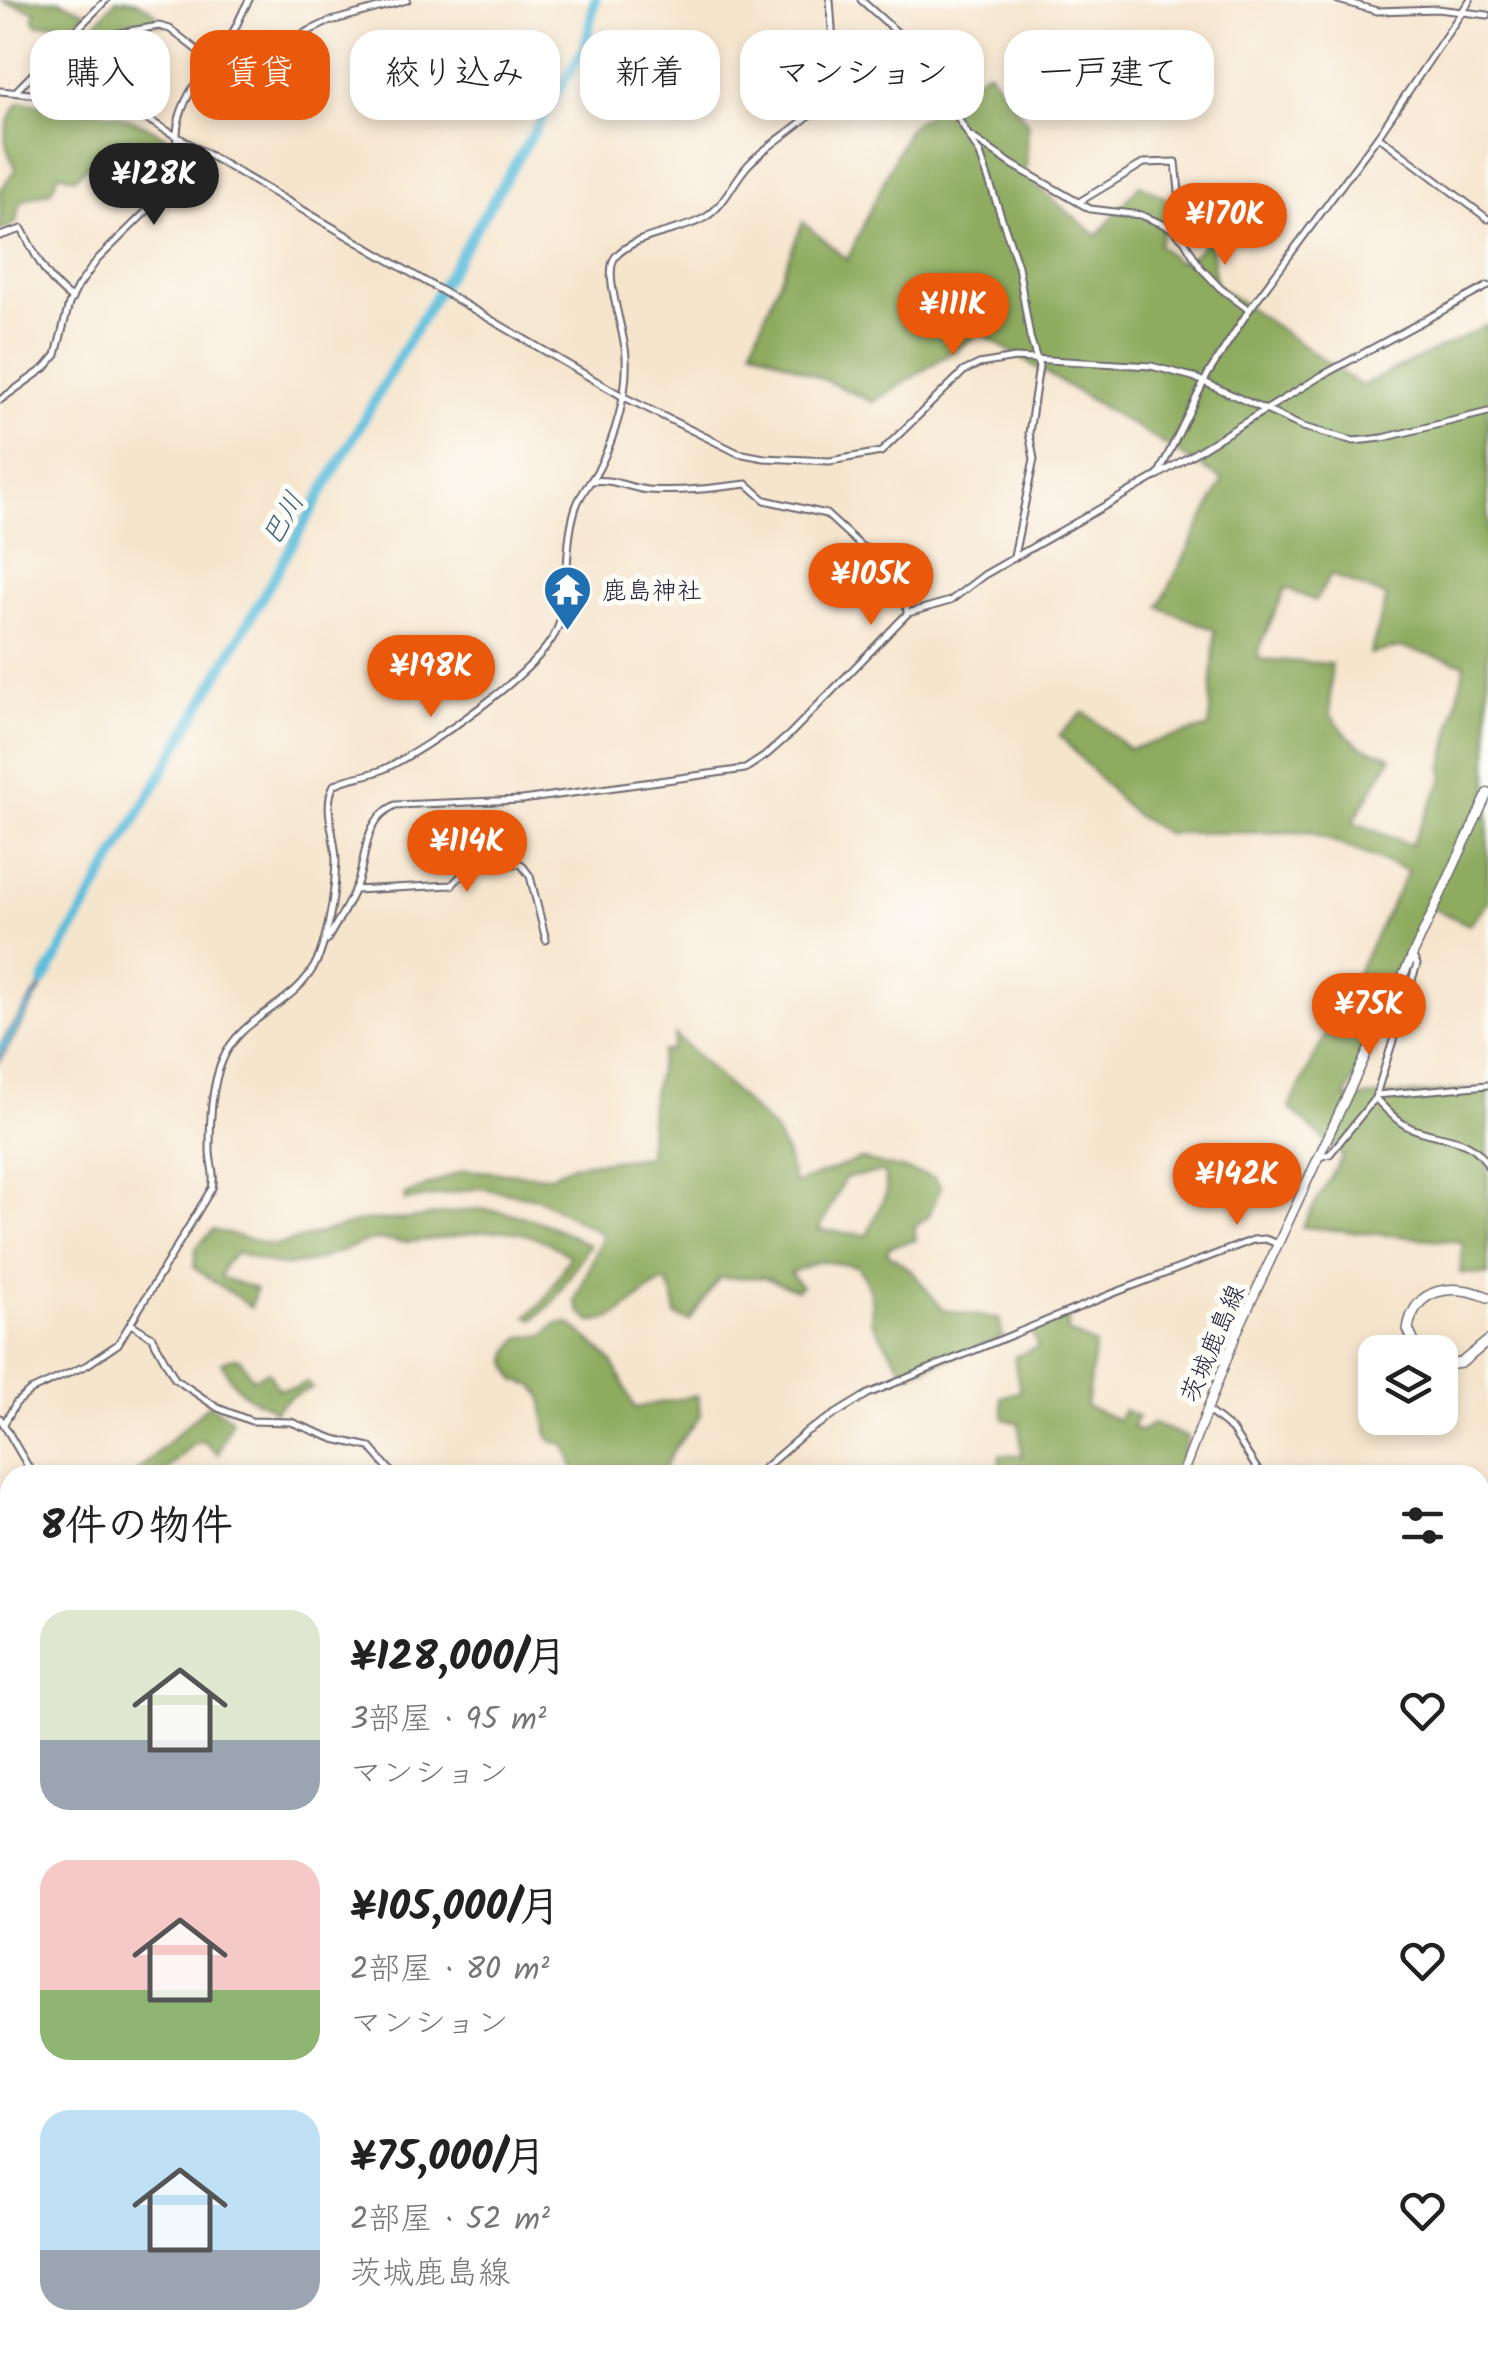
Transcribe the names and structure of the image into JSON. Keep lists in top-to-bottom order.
{
  "streets": {
    "main road": ["茨城鹿島線"]
  },
  "water": ["巴川"],
  "places": {
    "temple": ["鹿島神社"]
  },
  "page": {
    "chip": [
      "購入",
      "賃貸",
      "絞り込み",
      "新着",
      "マンション",
      "一戸建て"
    ],
    "price": [
      "¥128K",
      "¥170K",
      "¥111K",
      "¥105K",
      "¥198K",
      "¥114K",
      "¥75K",
      "¥142K"
    ],
    "heading": "8件の物件",
    "list": [
      {
        "name": "¥128,000/月",
        "note": "3部屋 · 95 m² · マンション"
      },
      {
        "name": "¥105,000/月",
        "note": "2部屋 · 80 m² · マンション"
      },
      {
        "name": "¥75,000/月",
        "note": "2部屋 · 52 m² · 茨城鹿島線"
      }
    ]
  }
}
